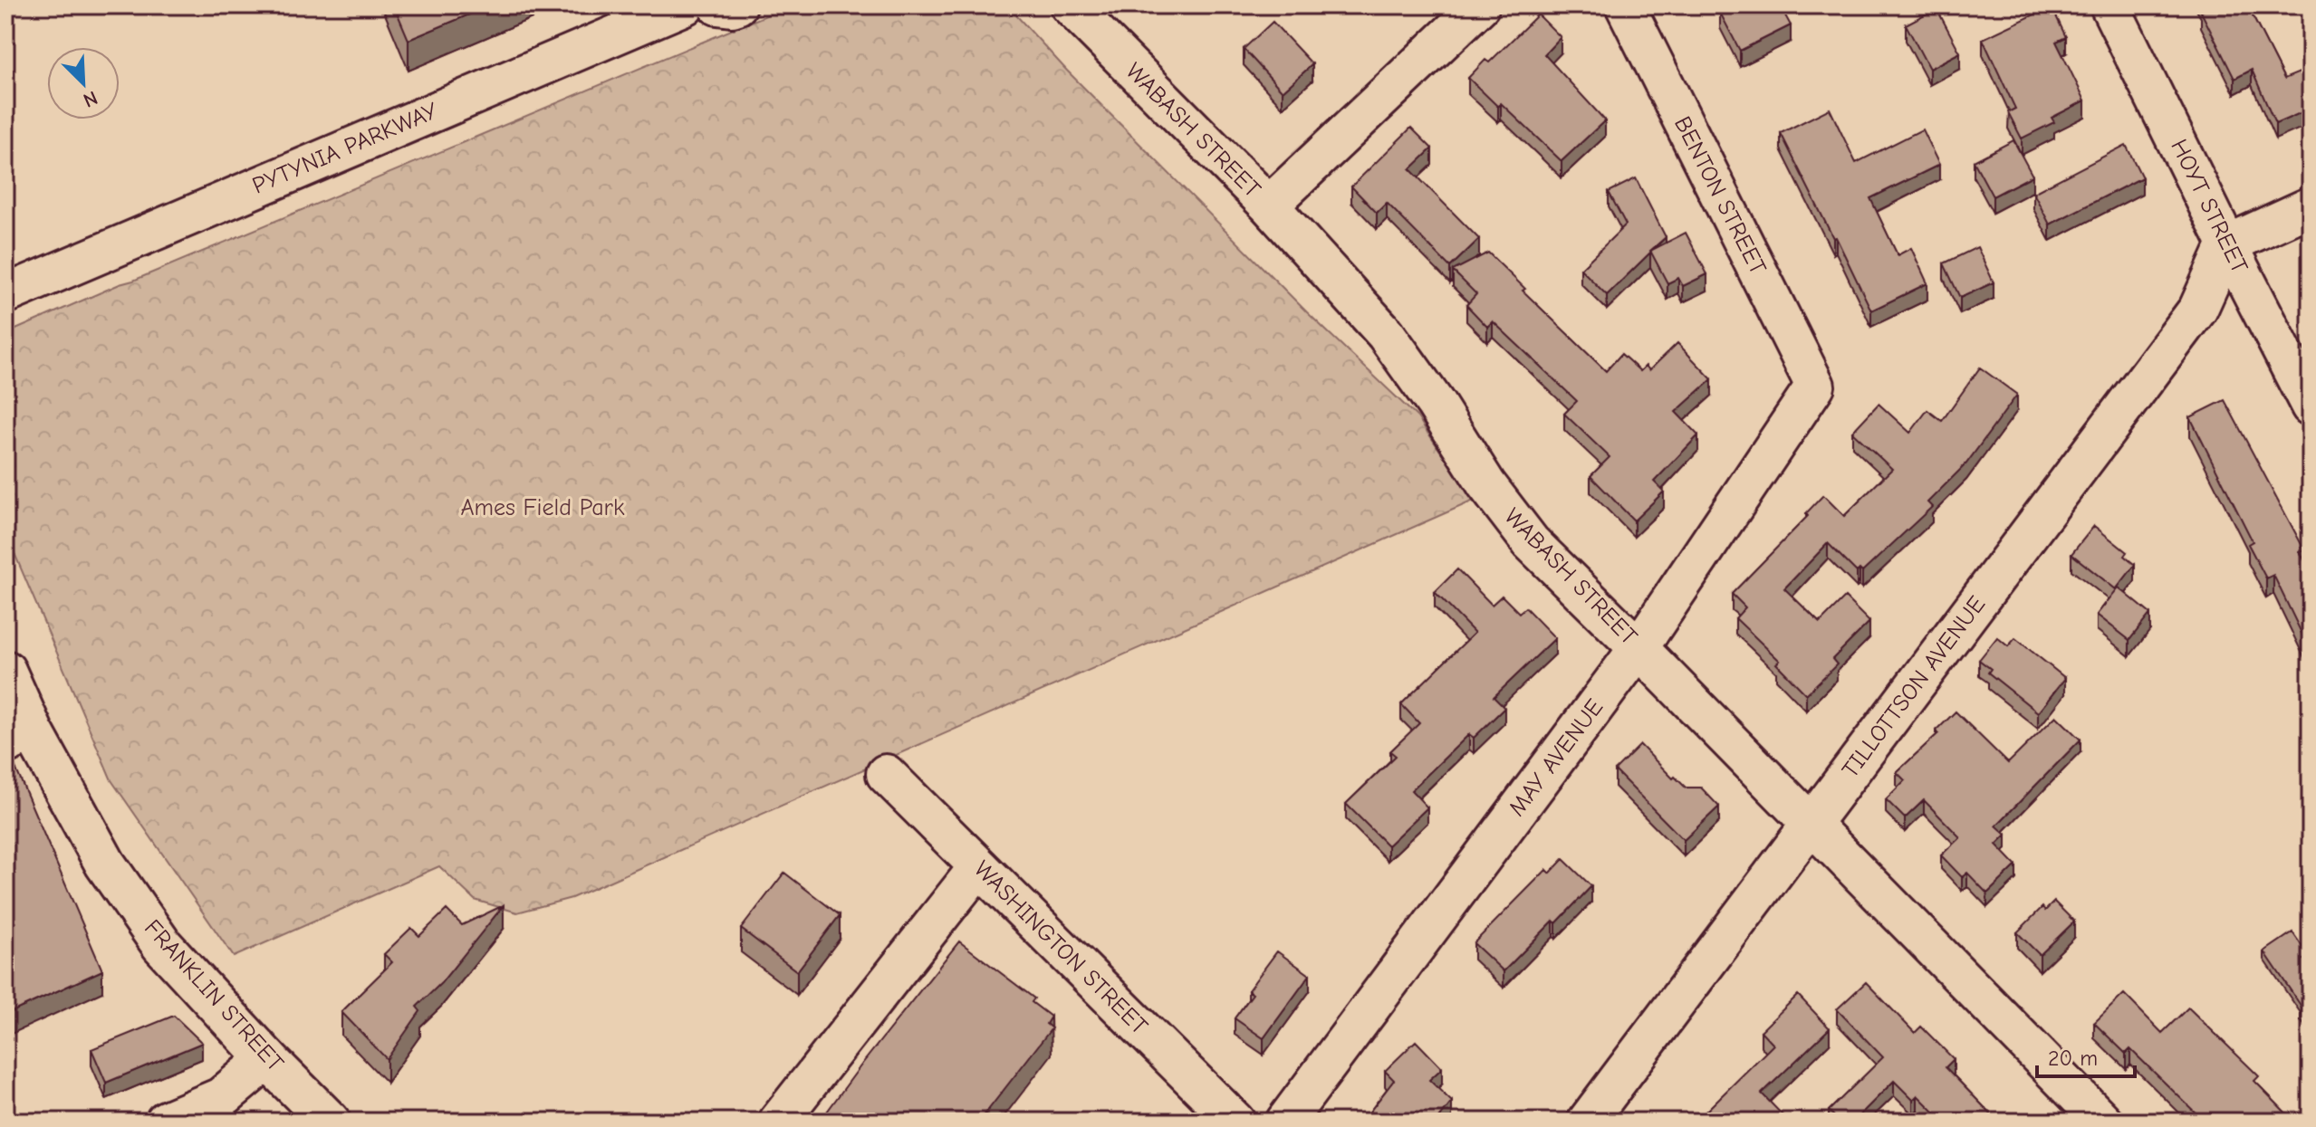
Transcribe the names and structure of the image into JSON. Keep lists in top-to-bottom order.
{
  "streets": {
    "main road": ["FRANKLIN STREET"],
    "street": [
      "WABASH STREET",
      "PYTYNIA PARKWAY",
      "BENTON STREET",
      "HOYT STREET",
      "TILLOTTSON AVENUE",
      "MAY AVENUE",
      "WASHINGTON STREET"
    ]
  },
  "crossings": [
    ["WABASH STREET", "TILLOTTSON AVENUE"],
    ["WABASH STREET", "MAY AVENUE"],
    ["BENTON STREET", "MAY AVENUE"],
    ["HOYT STREET", "TILLOTTSON AVENUE"]
  ],
  "parks": ["Ames Field Park"],
  "scale_bar": "20 m",
  "north": "bottom right"
}
